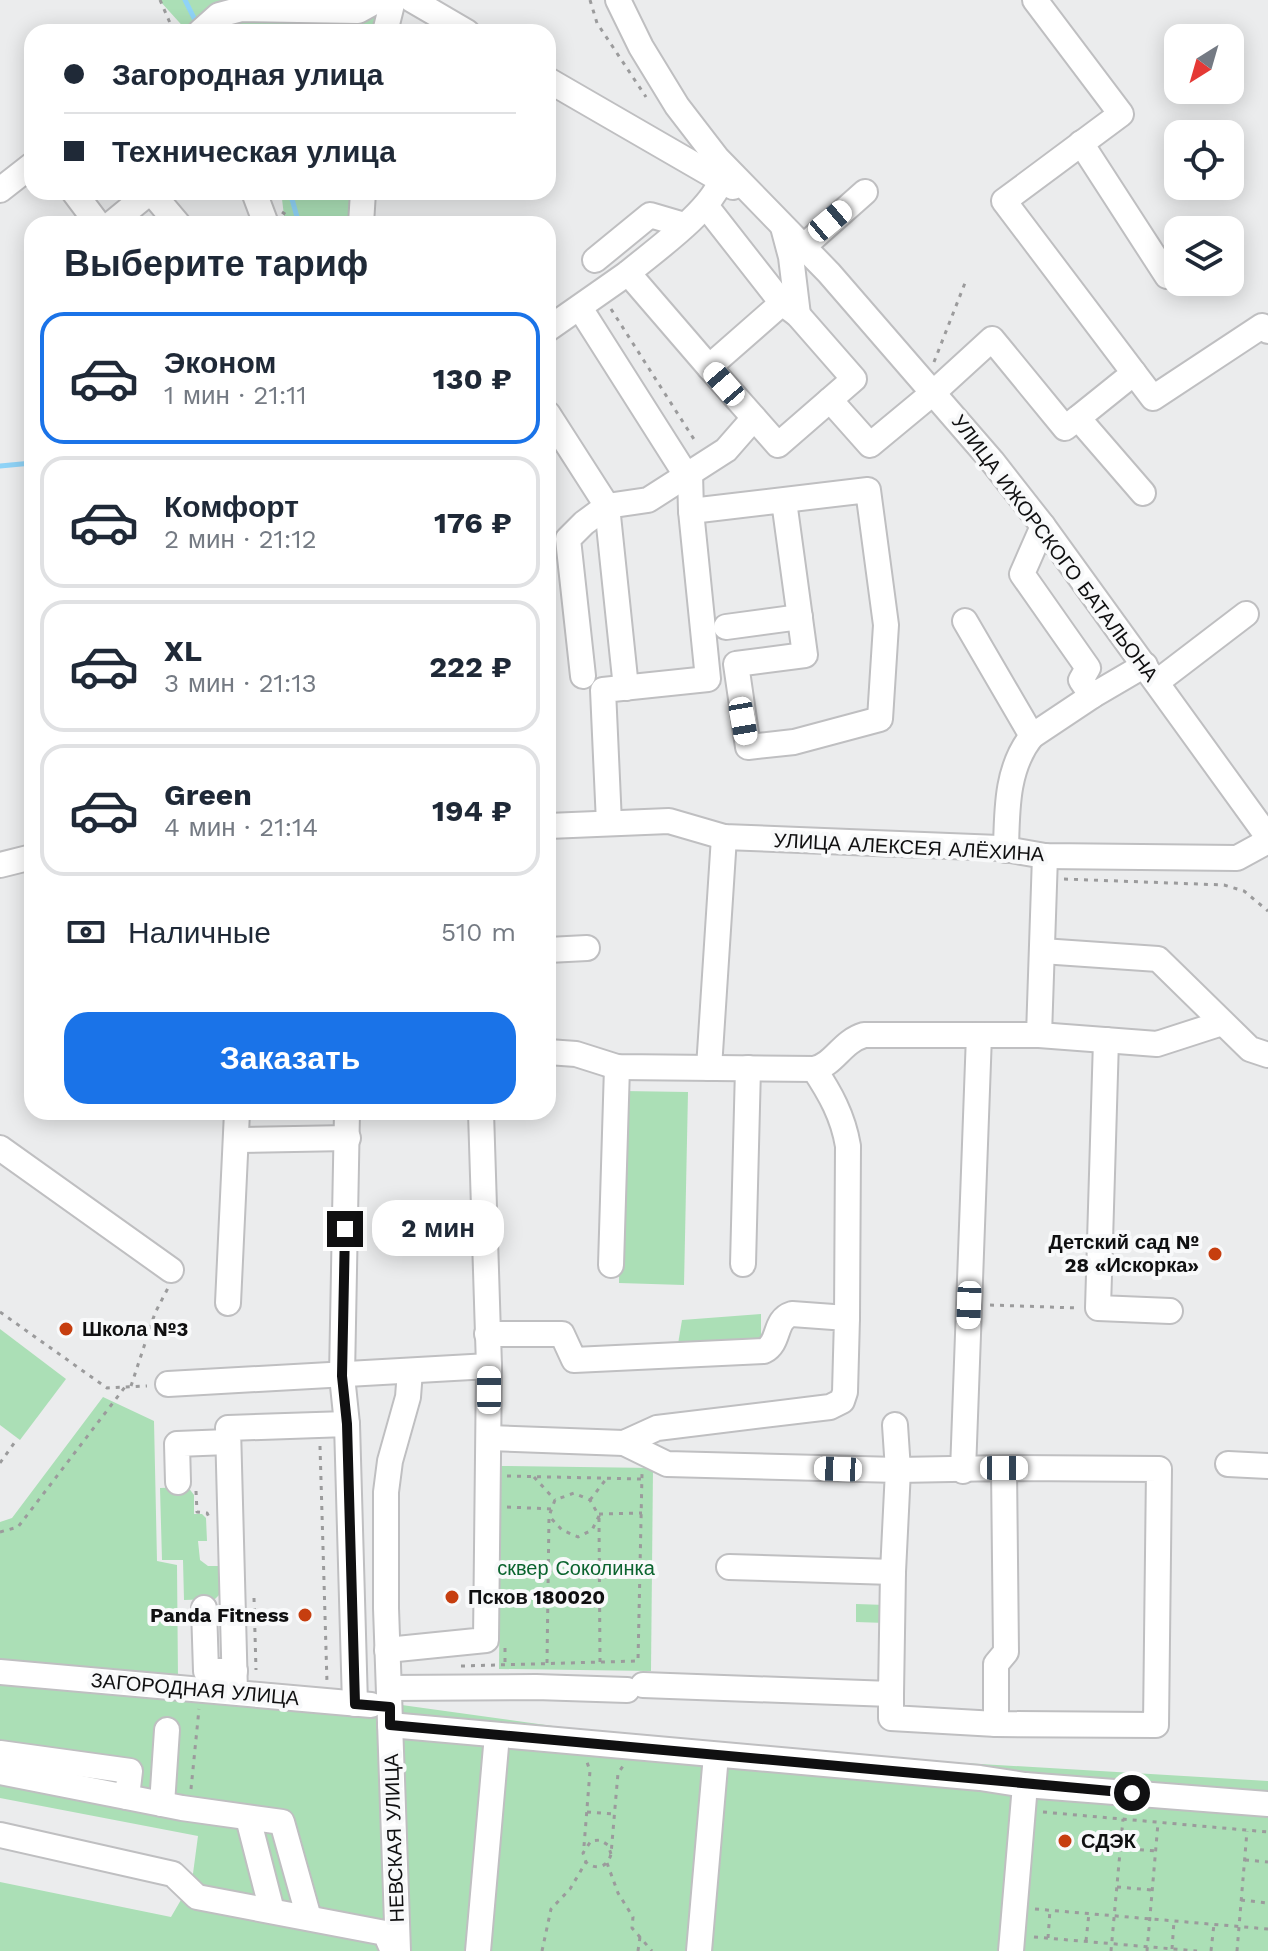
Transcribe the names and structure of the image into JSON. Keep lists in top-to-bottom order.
{
  "streets": {
    "street": [
      "УЛИЦА ИЖОРСКОГО БАТАЛЬОНА",
      "УЛИЦА АЛЕКСЕЯ АЛЁХИНА",
      "ЗАГОРОДНАЯ УЛИЦА",
      "НЕВСКАЯ УЛИЦА"
    ]
  },
  "crossings": [
    ["УЛИЦА ИЖОРСКОГО БАТАЛЬОНА", "УЛИЦА АЛЕКСЕЯ АЛЁХИНА"],
    ["ЗАГОРОДНАЯ УЛИЦА", "НЕВСКАЯ УЛИЦА"]
  ],
  "parks": ["сквер Соколинка"],
  "places": [
    "Детский сад № 28 «Искорка»",
    "Школа №3",
    "Псков 180020",
    "Panda Fitness",
    "СДЭК"
  ],
  "north": "bottom left",
  "page": {
    "banner": ["Загородная улица", "Техническая улица"],
    "heading": "Выберите тариф",
    "list": [
      {
        "name": "Эконом",
        "note": "1 мин · 21:11",
        "value": "130 ₽"
      },
      {
        "name": "Комфорт",
        "note": "2 мин · 21:12",
        "value": "176 ₽"
      },
      {
        "name": "XL",
        "note": "3 мин · 21:13",
        "value": "222 ₽"
      },
      {
        "name": "Green",
        "note": "4 мин · 21:14",
        "value": "194 ₽"
      }
    ],
    "pay": ["Наличные", "510 m"],
    "buttons": "Заказать",
    "bubble": "2 мин"
  }
}
